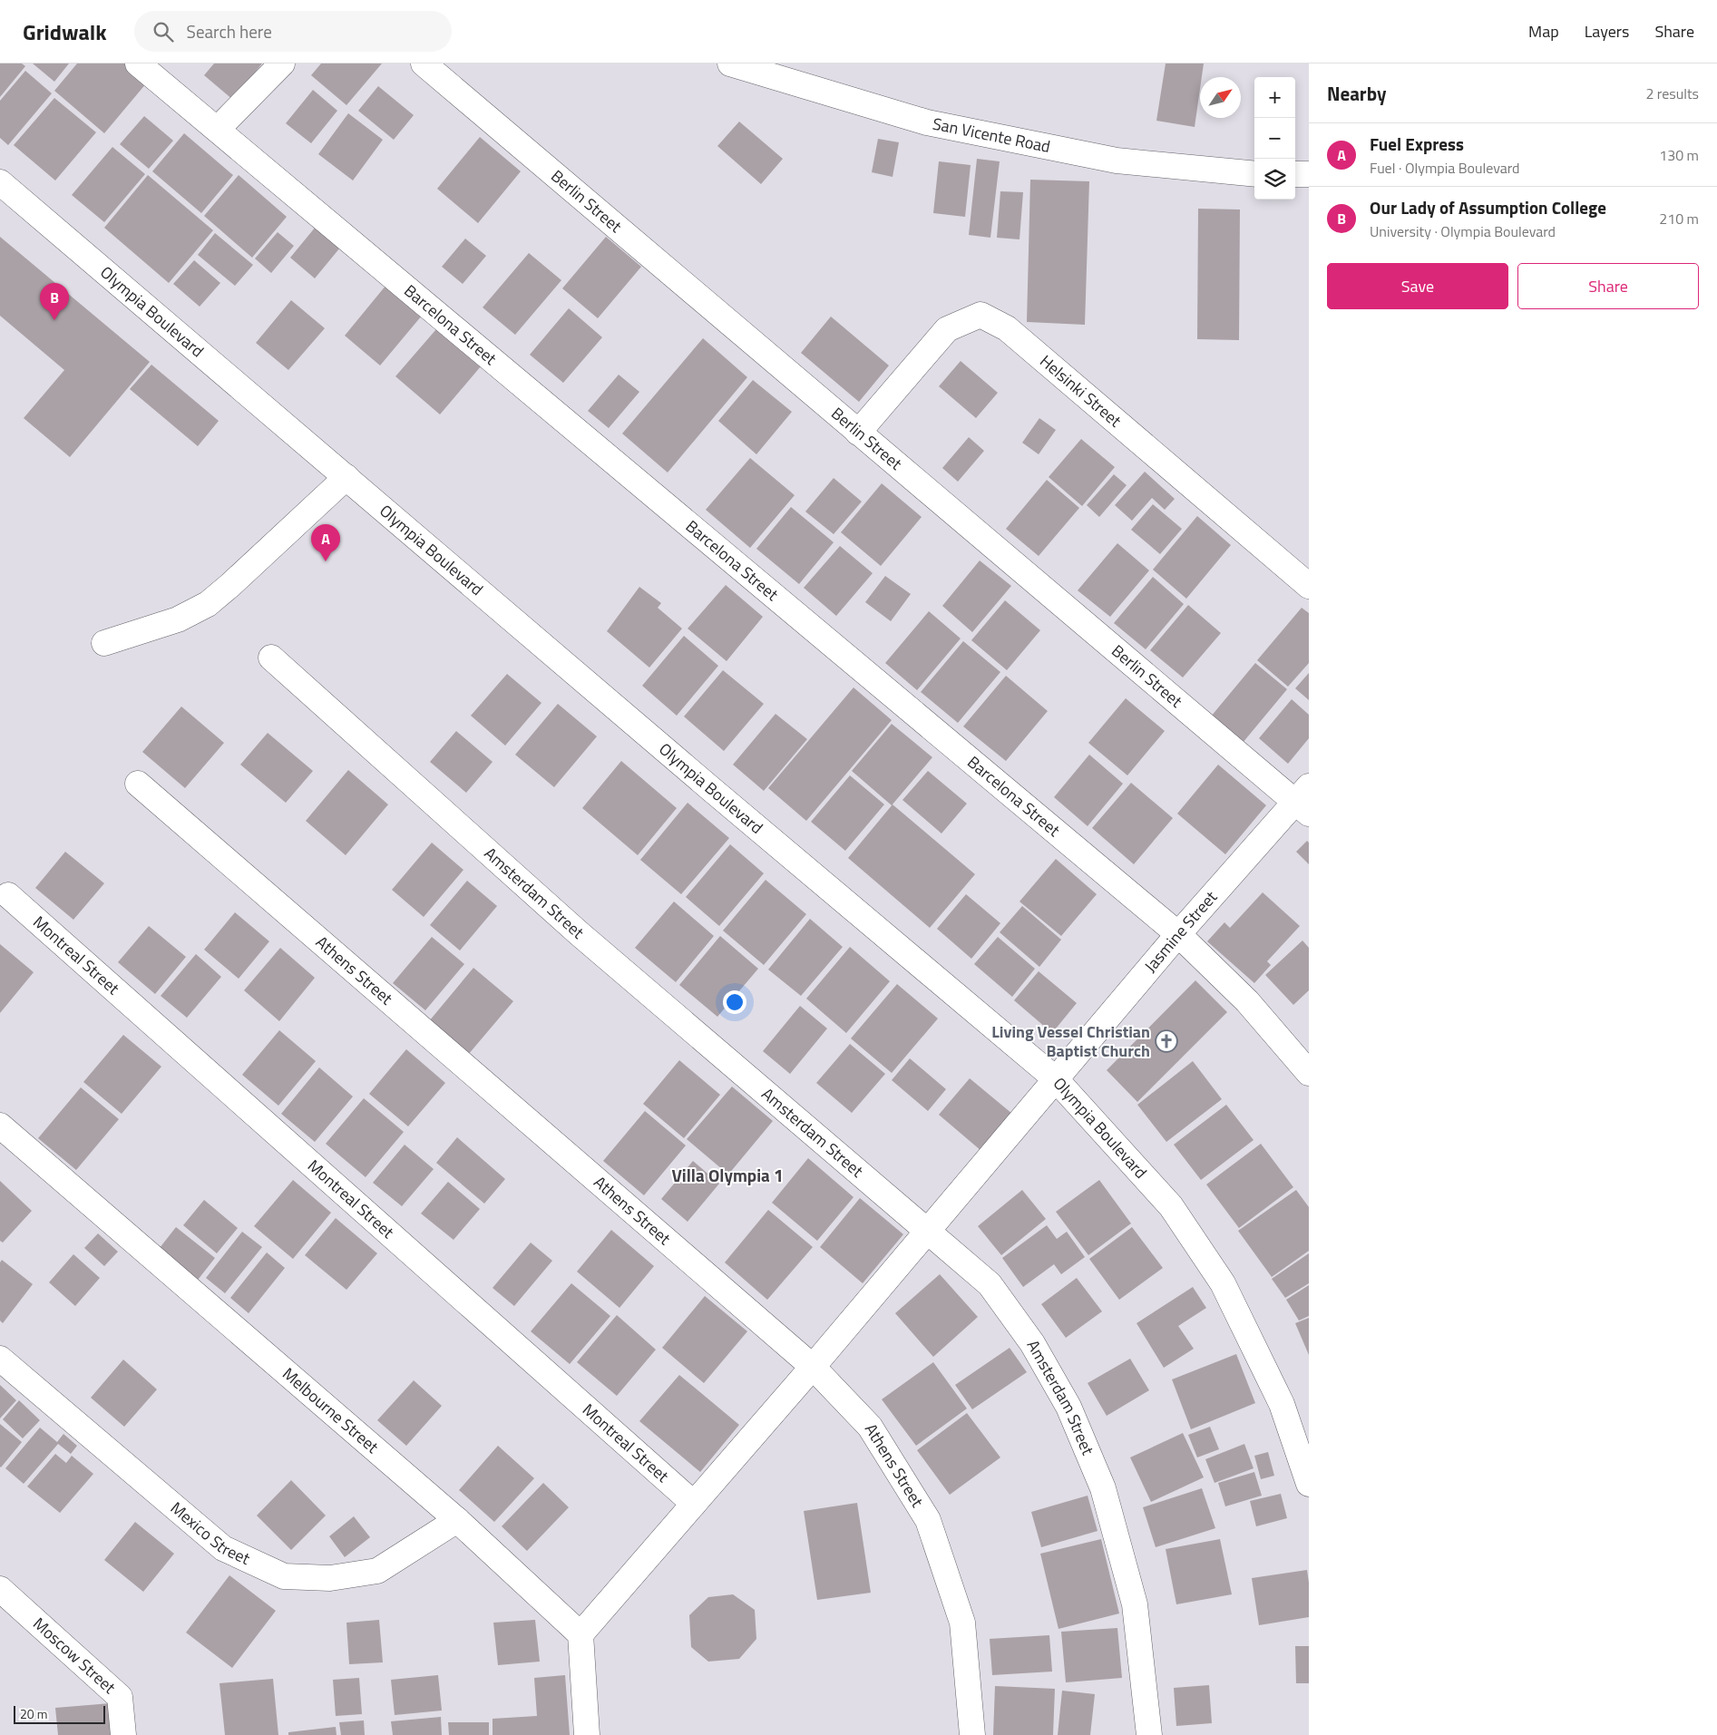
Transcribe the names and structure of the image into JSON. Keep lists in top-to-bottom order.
{
  "streets": {
    "street": [
      "San Vicente Road",
      "Berlin Street",
      "Olympia Boulevard",
      "Barcelona Street",
      "Helsinki Street",
      "Amsterdam Street",
      "Jasmine Street",
      "Montreal Street",
      "Athens Street",
      "Melbourne Street",
      "Mexico Street",
      "Moscow Street"
    ]
  },
  "crossings": [
    ["Berlin Street", "Helsinki Street"],
    ["Berlin Street", "Jasmine Street"],
    ["Olympia Boulevard", "Jasmine Street"],
    ["Barcelona Street", "Jasmine Street"],
    ["Amsterdam Street", "Jasmine Street"],
    ["Jasmine Street", "Montreal Street"],
    ["Jasmine Street", "Athens Street"],
    ["Jasmine Street", "Melbourne Street"],
    ["Melbourne Street", "Mexico Street"]
  ],
  "districts": ["Villa Olympia 1"],
  "places": {
    "church": ["Living Vessel Christian Baptist Church"]
  },
  "scale_bar": "20 m",
  "north": "top right",
  "page": {
    "header": "Gridwalk",
    "search": "Search here",
    "nav": ["Map", "Layers", "Share"],
    "heading": ["Nearby", "2 results"],
    "map_buttons": ["+", "−"],
    "list": [
      {
        "mark": "A",
        "name": "Fuel Express",
        "note": "Fuel · Olympia Boulevard",
        "value": "130 m"
      },
      {
        "mark": "B",
        "name": "Our Lady of Assumption College",
        "note": "University · Olympia Boulevard",
        "value": "210 m"
      }
    ],
    "buttons": ["Save", "Share"],
    "pins": ["B", "A"],
    "scale": "20 m"
  }
}
